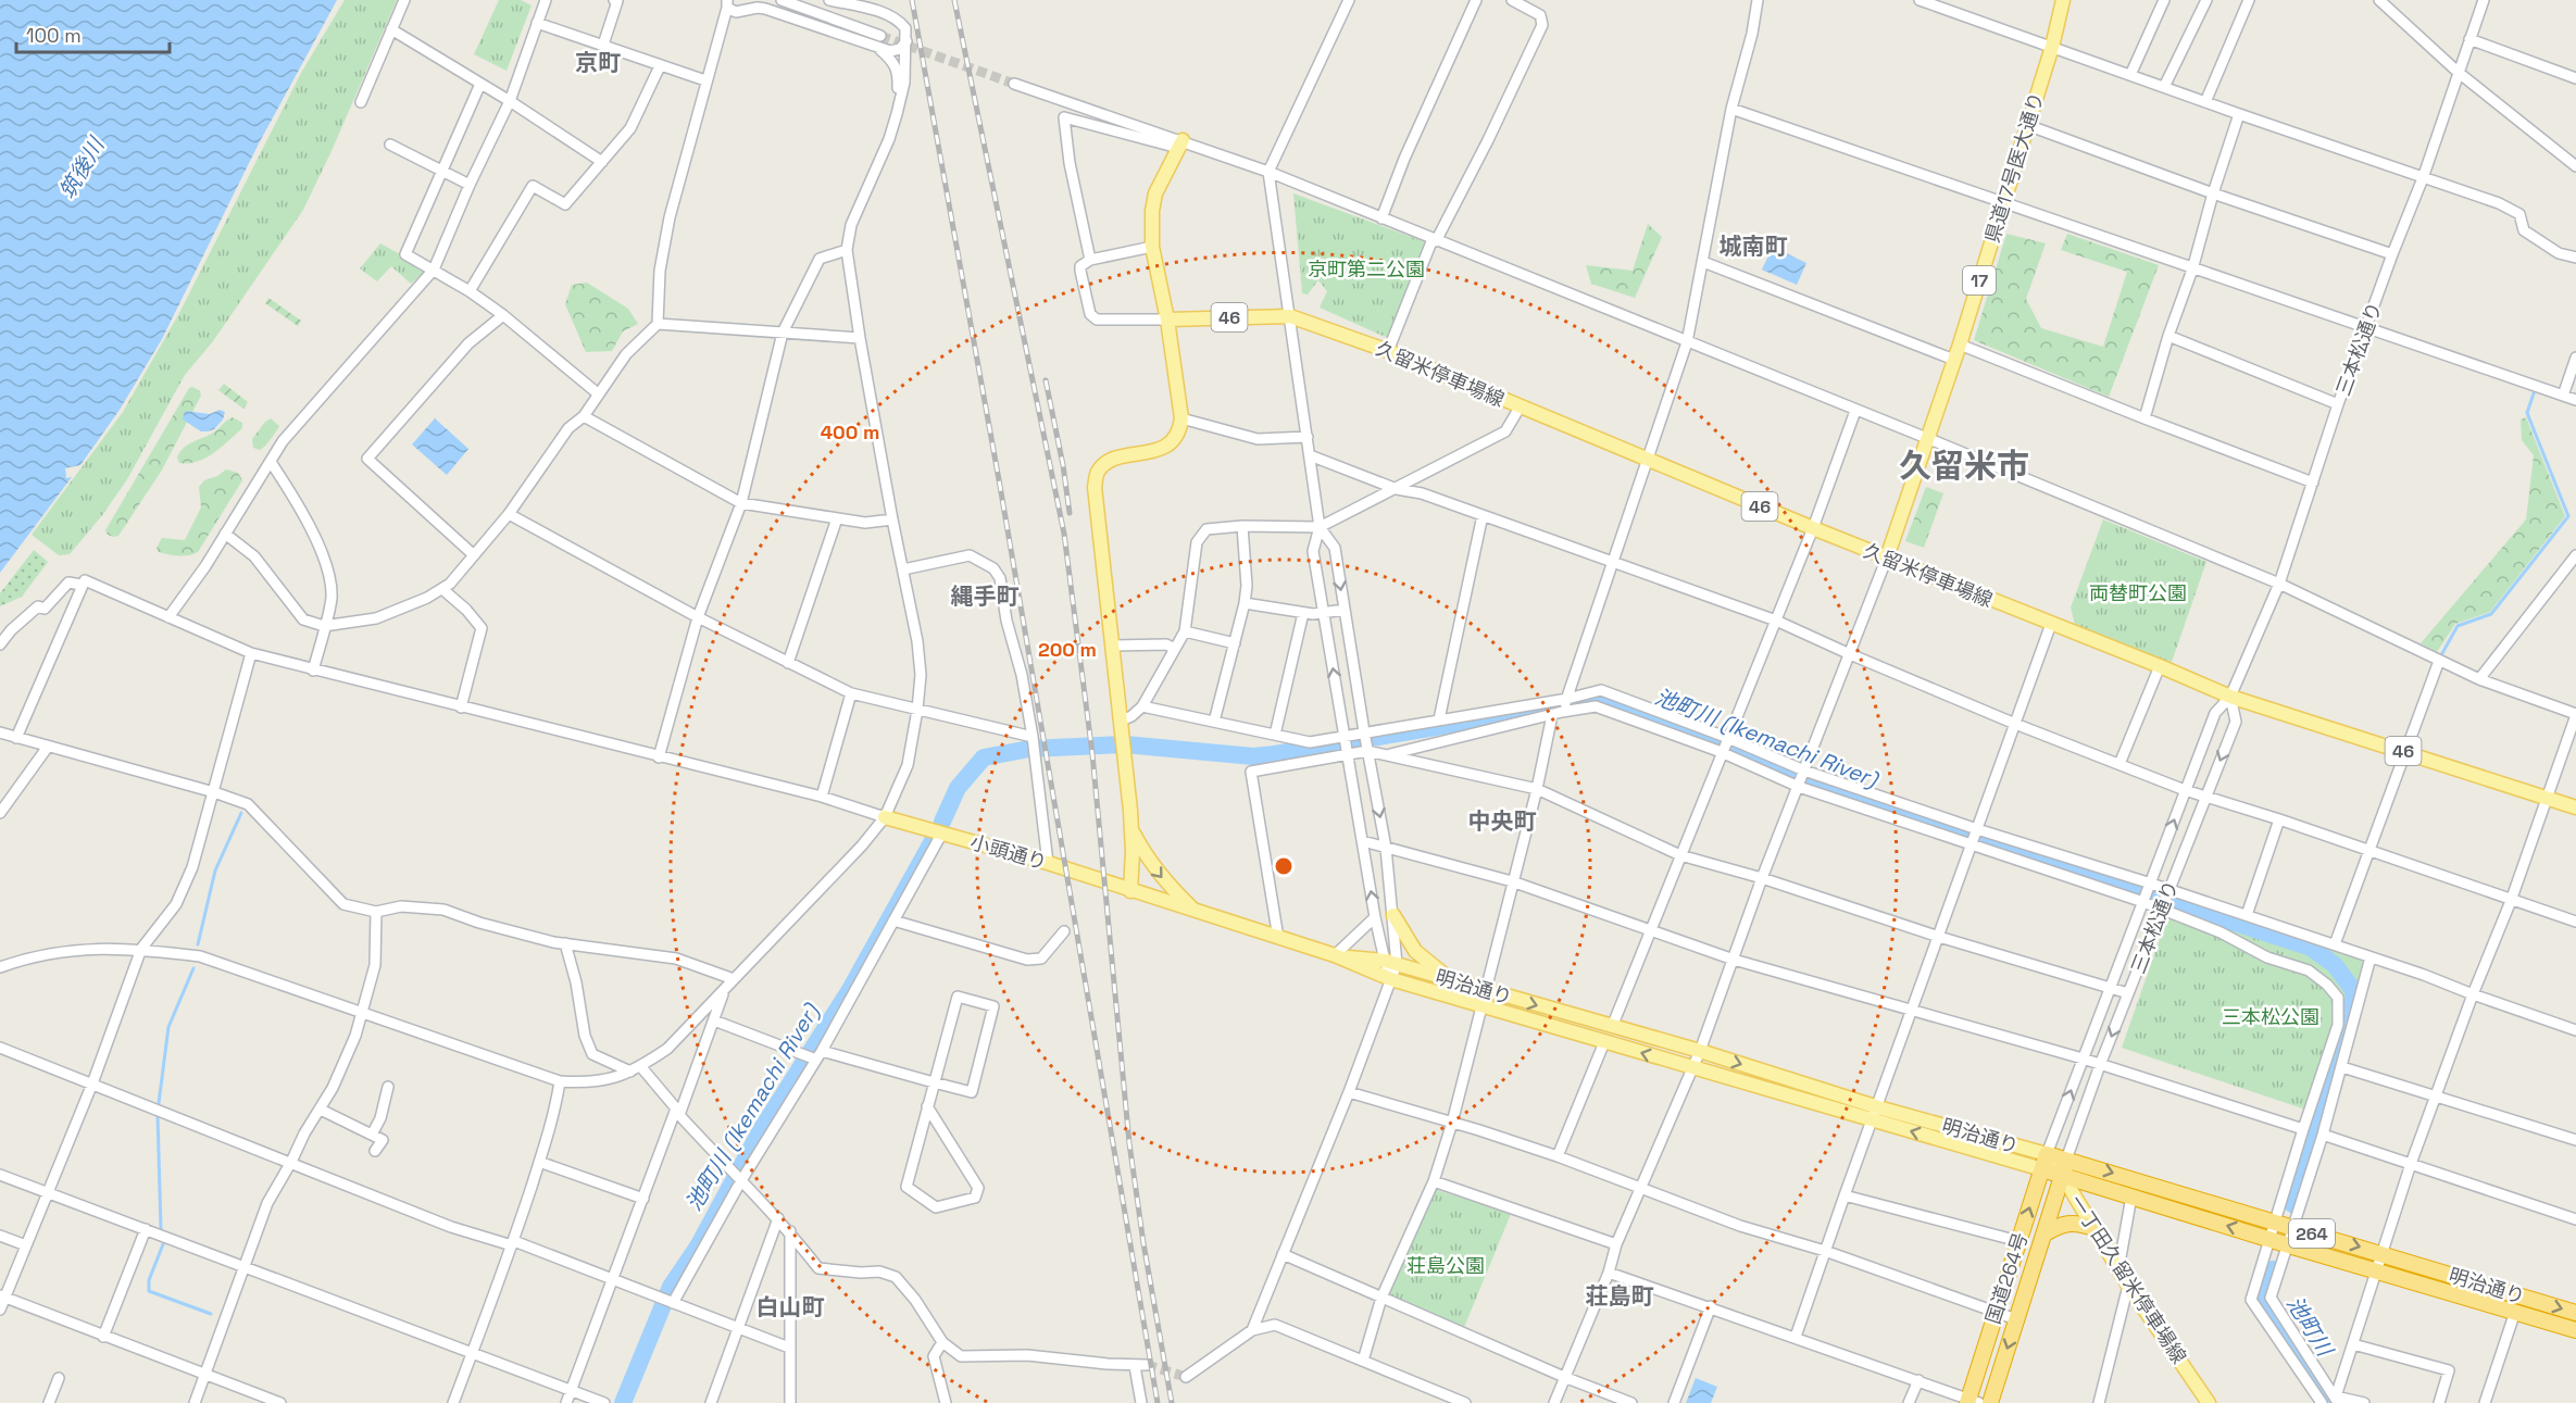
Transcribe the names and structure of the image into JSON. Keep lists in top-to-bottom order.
{
  "streets": {
    "highway": ["明治通り", "264", "国道264号"],
    "main road": [
      "県道17号医大通り",
      "17",
      "46",
      "久留米停車場線",
      "小頭通り",
      "一丁田久留米停車場線"
    ],
    "street": ["三本松通り"]
  },
  "crossings": [
    ["県道17号医大通り", "久留米停車場線"],
    ["46", "久留米停車場線"],
    ["三本松通り", "久留米停車場線"],
    ["三本松通り", "明治通り"],
    ["三本松通り", "国道264号"],
    ["明治通り", "国道264号"],
    ["明治通り", "一丁田久留米停車場線"],
    ["国道264号", "一丁田久留米停車場線"]
  ],
  "districts": [
    "京町",
    "城南町",
    "久留米市",
    "縄手町",
    "中央町",
    "荘島町",
    "白山町"
  ],
  "water": ["筑後川", "池町川 (Ikemachi River)", "池町川"],
  "parks": [
    "京町第二公園",
    "両替町公園",
    "三本松公園",
    "荘島公園"
  ],
  "scale_bar": "100 m",
  "rings": ["400 m", "200 m"]
}
